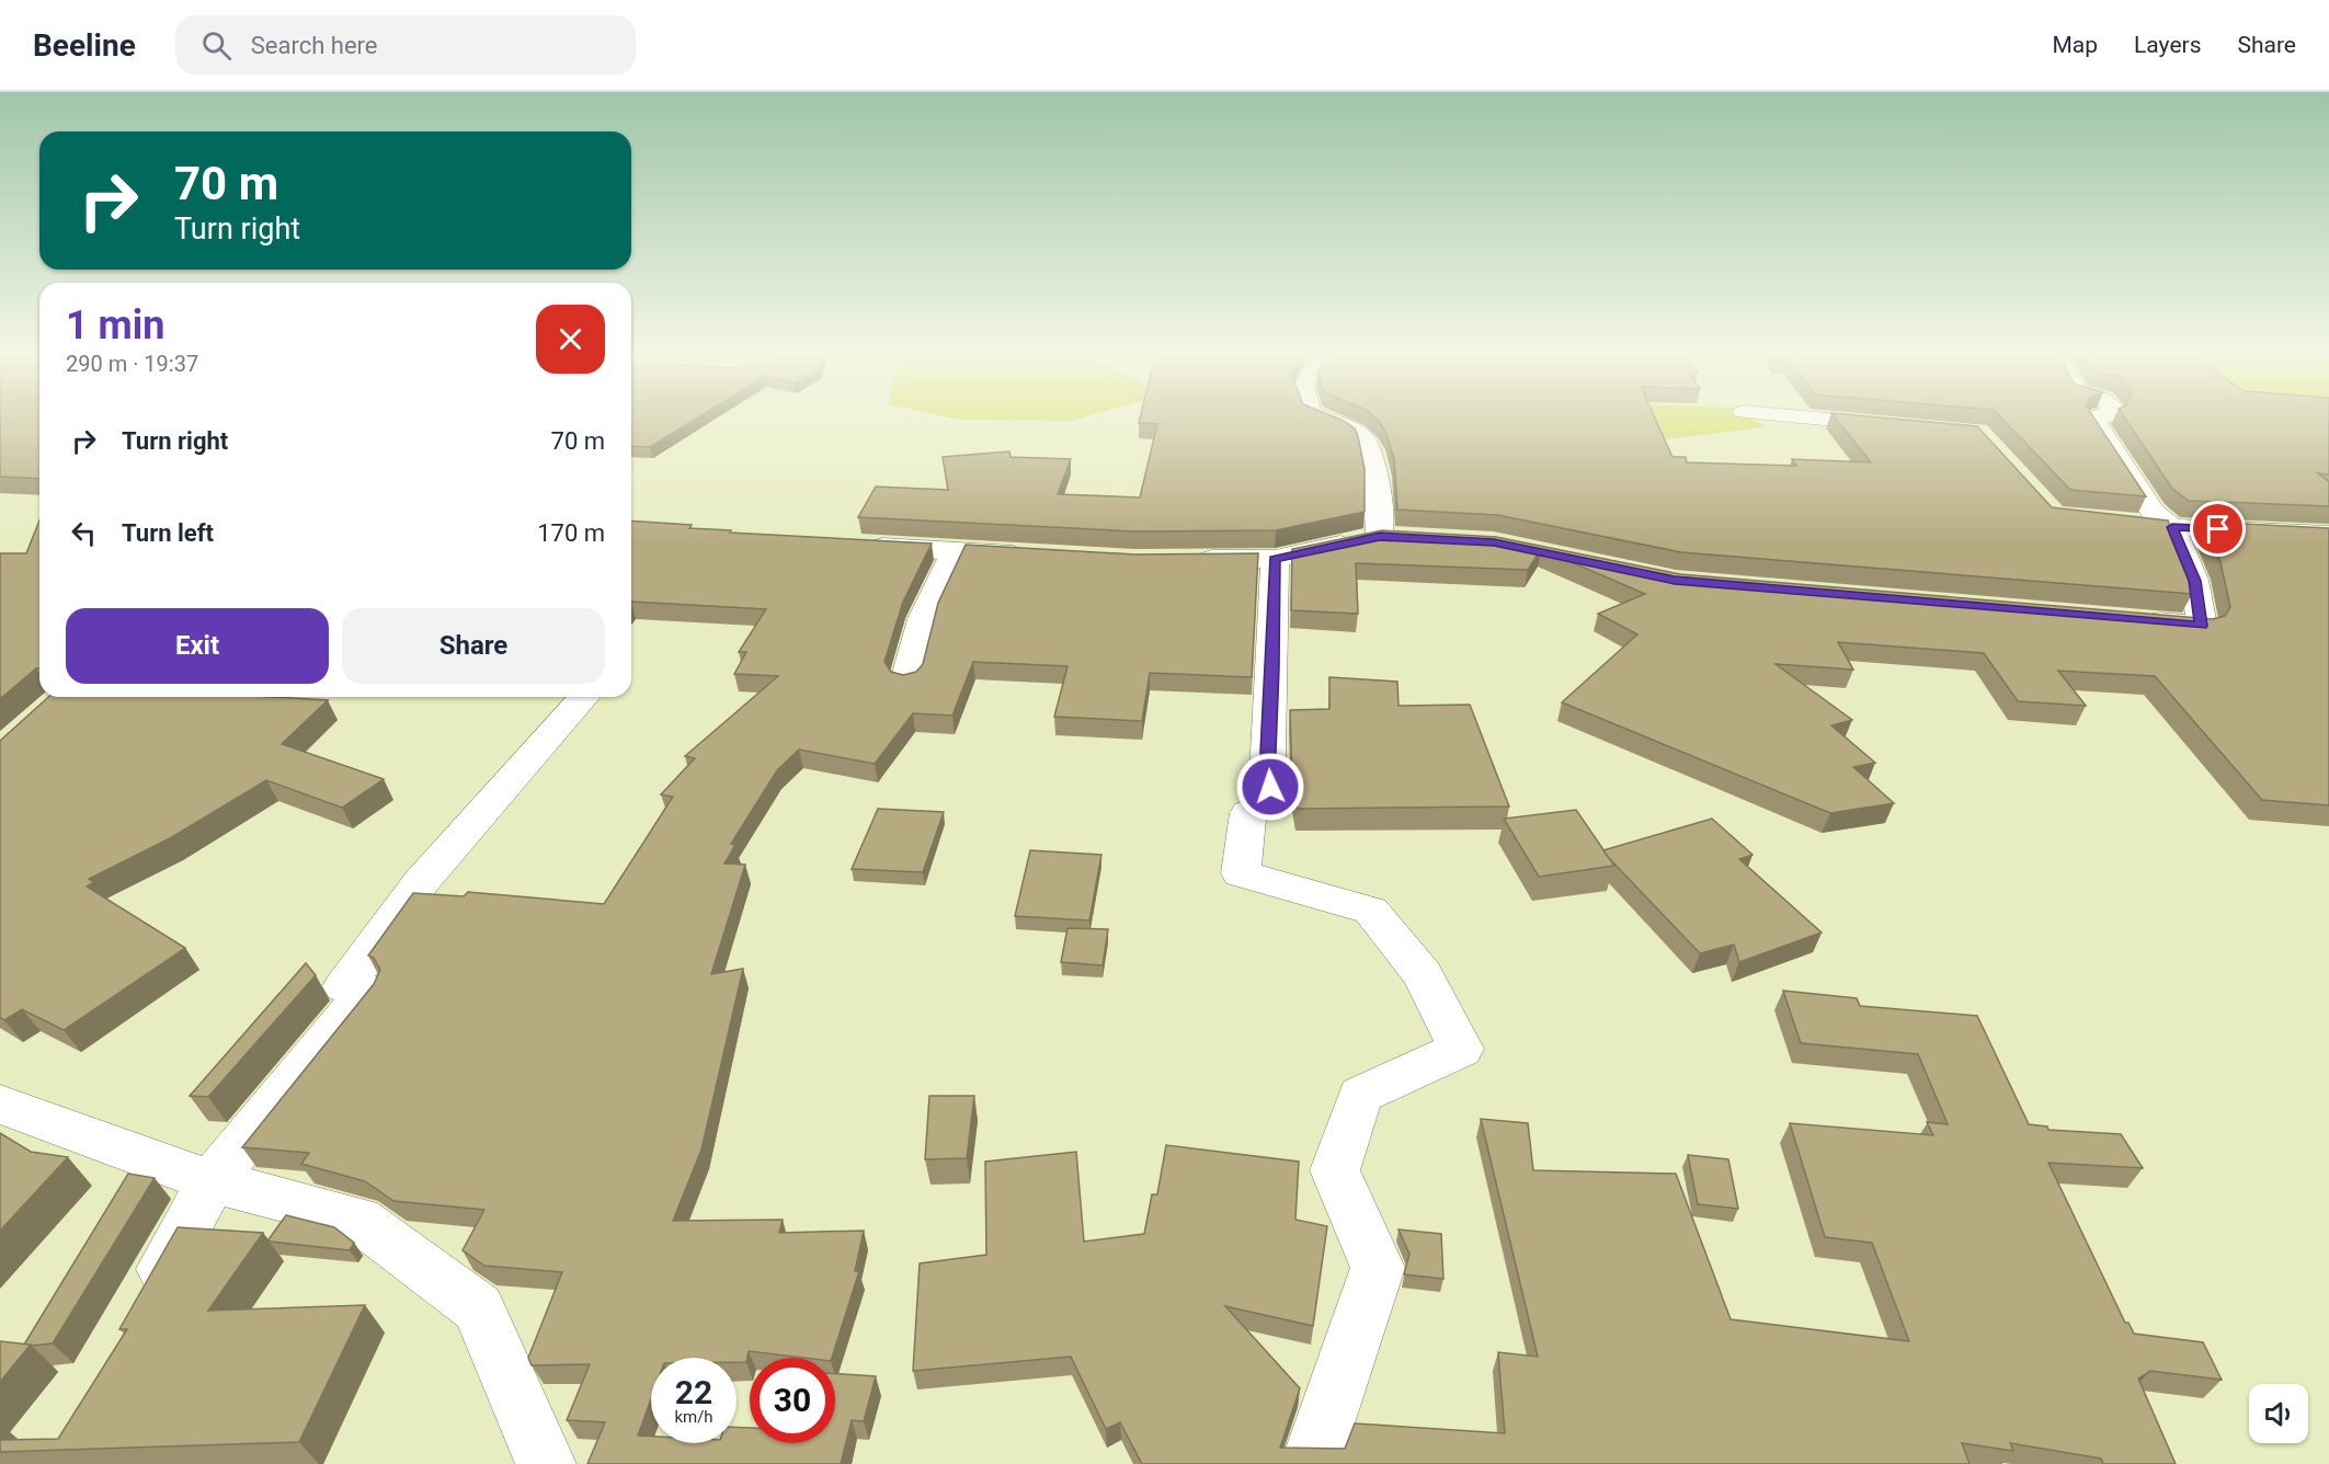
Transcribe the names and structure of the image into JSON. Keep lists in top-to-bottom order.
{
  "page": {
    "header": "Beeline",
    "search": "Search here",
    "nav": ["Map", "Layers", "Share"],
    "turn": ["70 m", "Turn right"],
    "heading": ["1 min", "290 m · 19:37"],
    "list": [
      {
        "name": "Turn right",
        "value": "70 m"
      },
      {
        "name": "Turn left",
        "value": "170 m"
      }
    ],
    "buttons": ["Exit", "Share"],
    "speed": "22 km/h",
    "limit": "30"
  }
}
